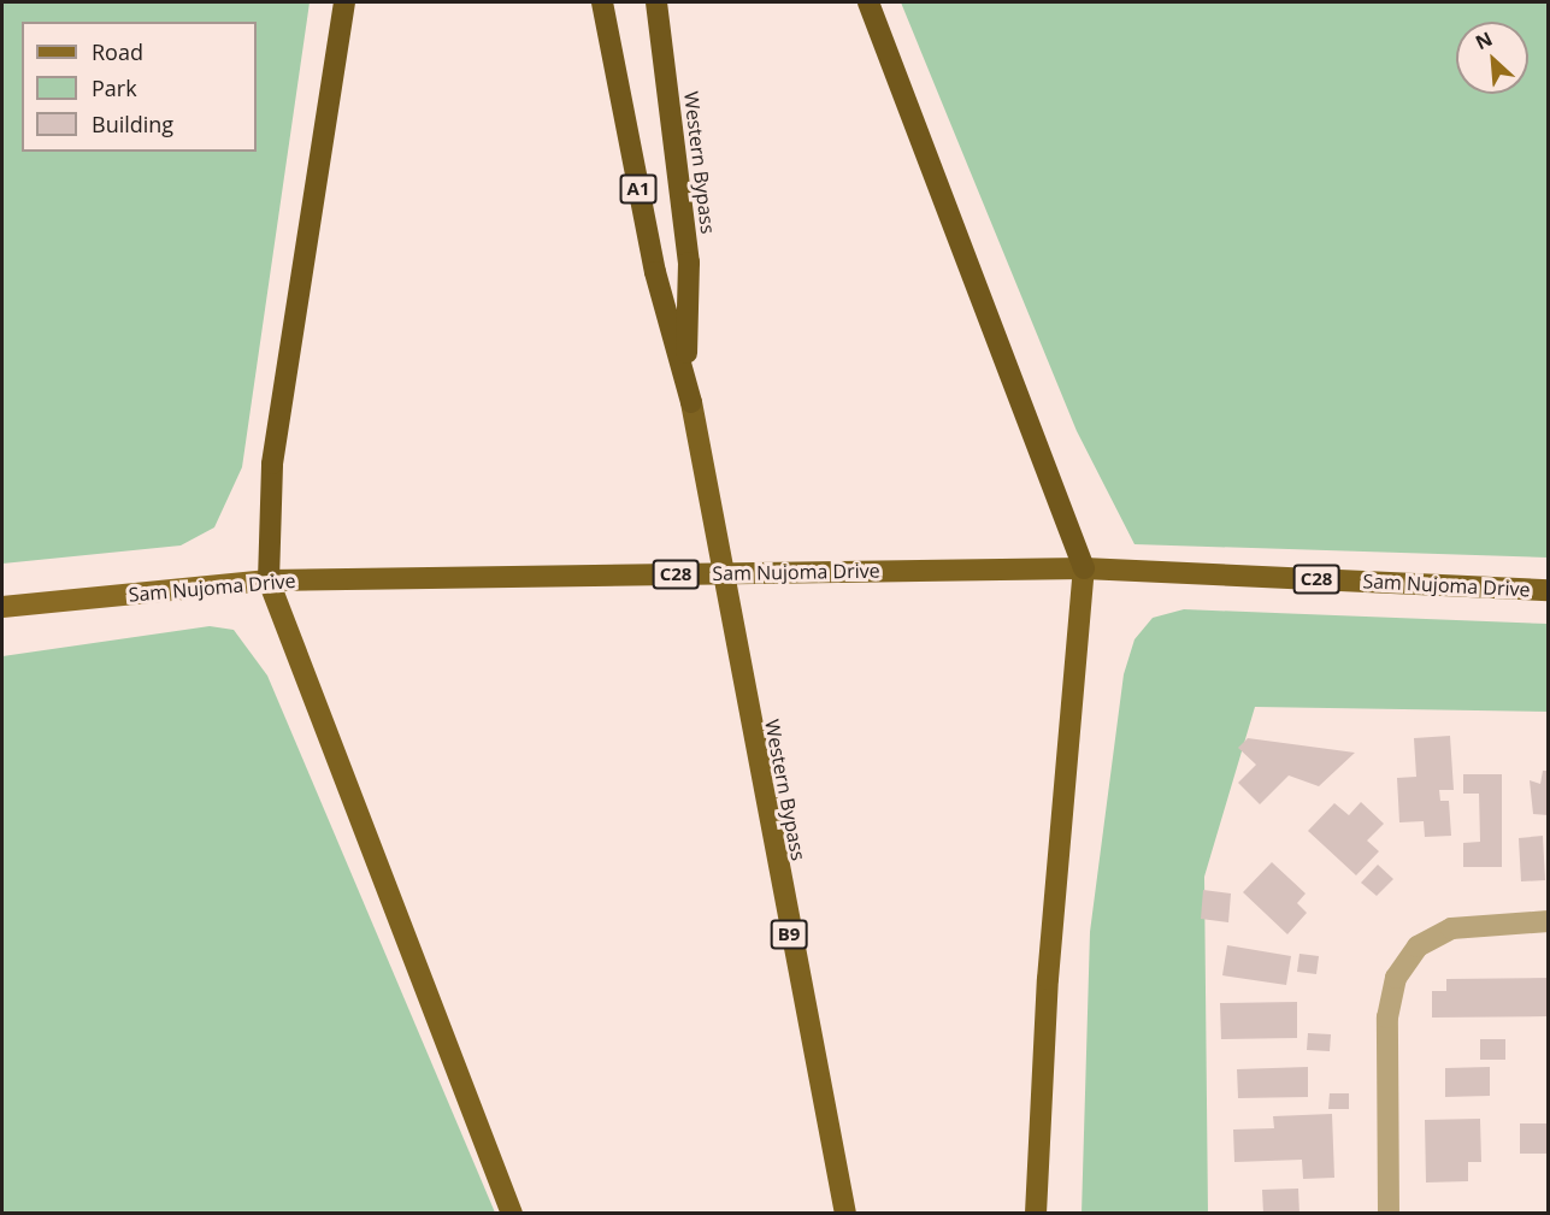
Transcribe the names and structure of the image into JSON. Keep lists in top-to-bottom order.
{
  "streets": {
    "highway": [
      "Western Bypass",
      "A1",
      "Sam Nujoma Drive",
      "C28",
      "B9"
    ]
  },
  "legend": ["Road", "Park", "Building"],
  "north": "top left"
}
